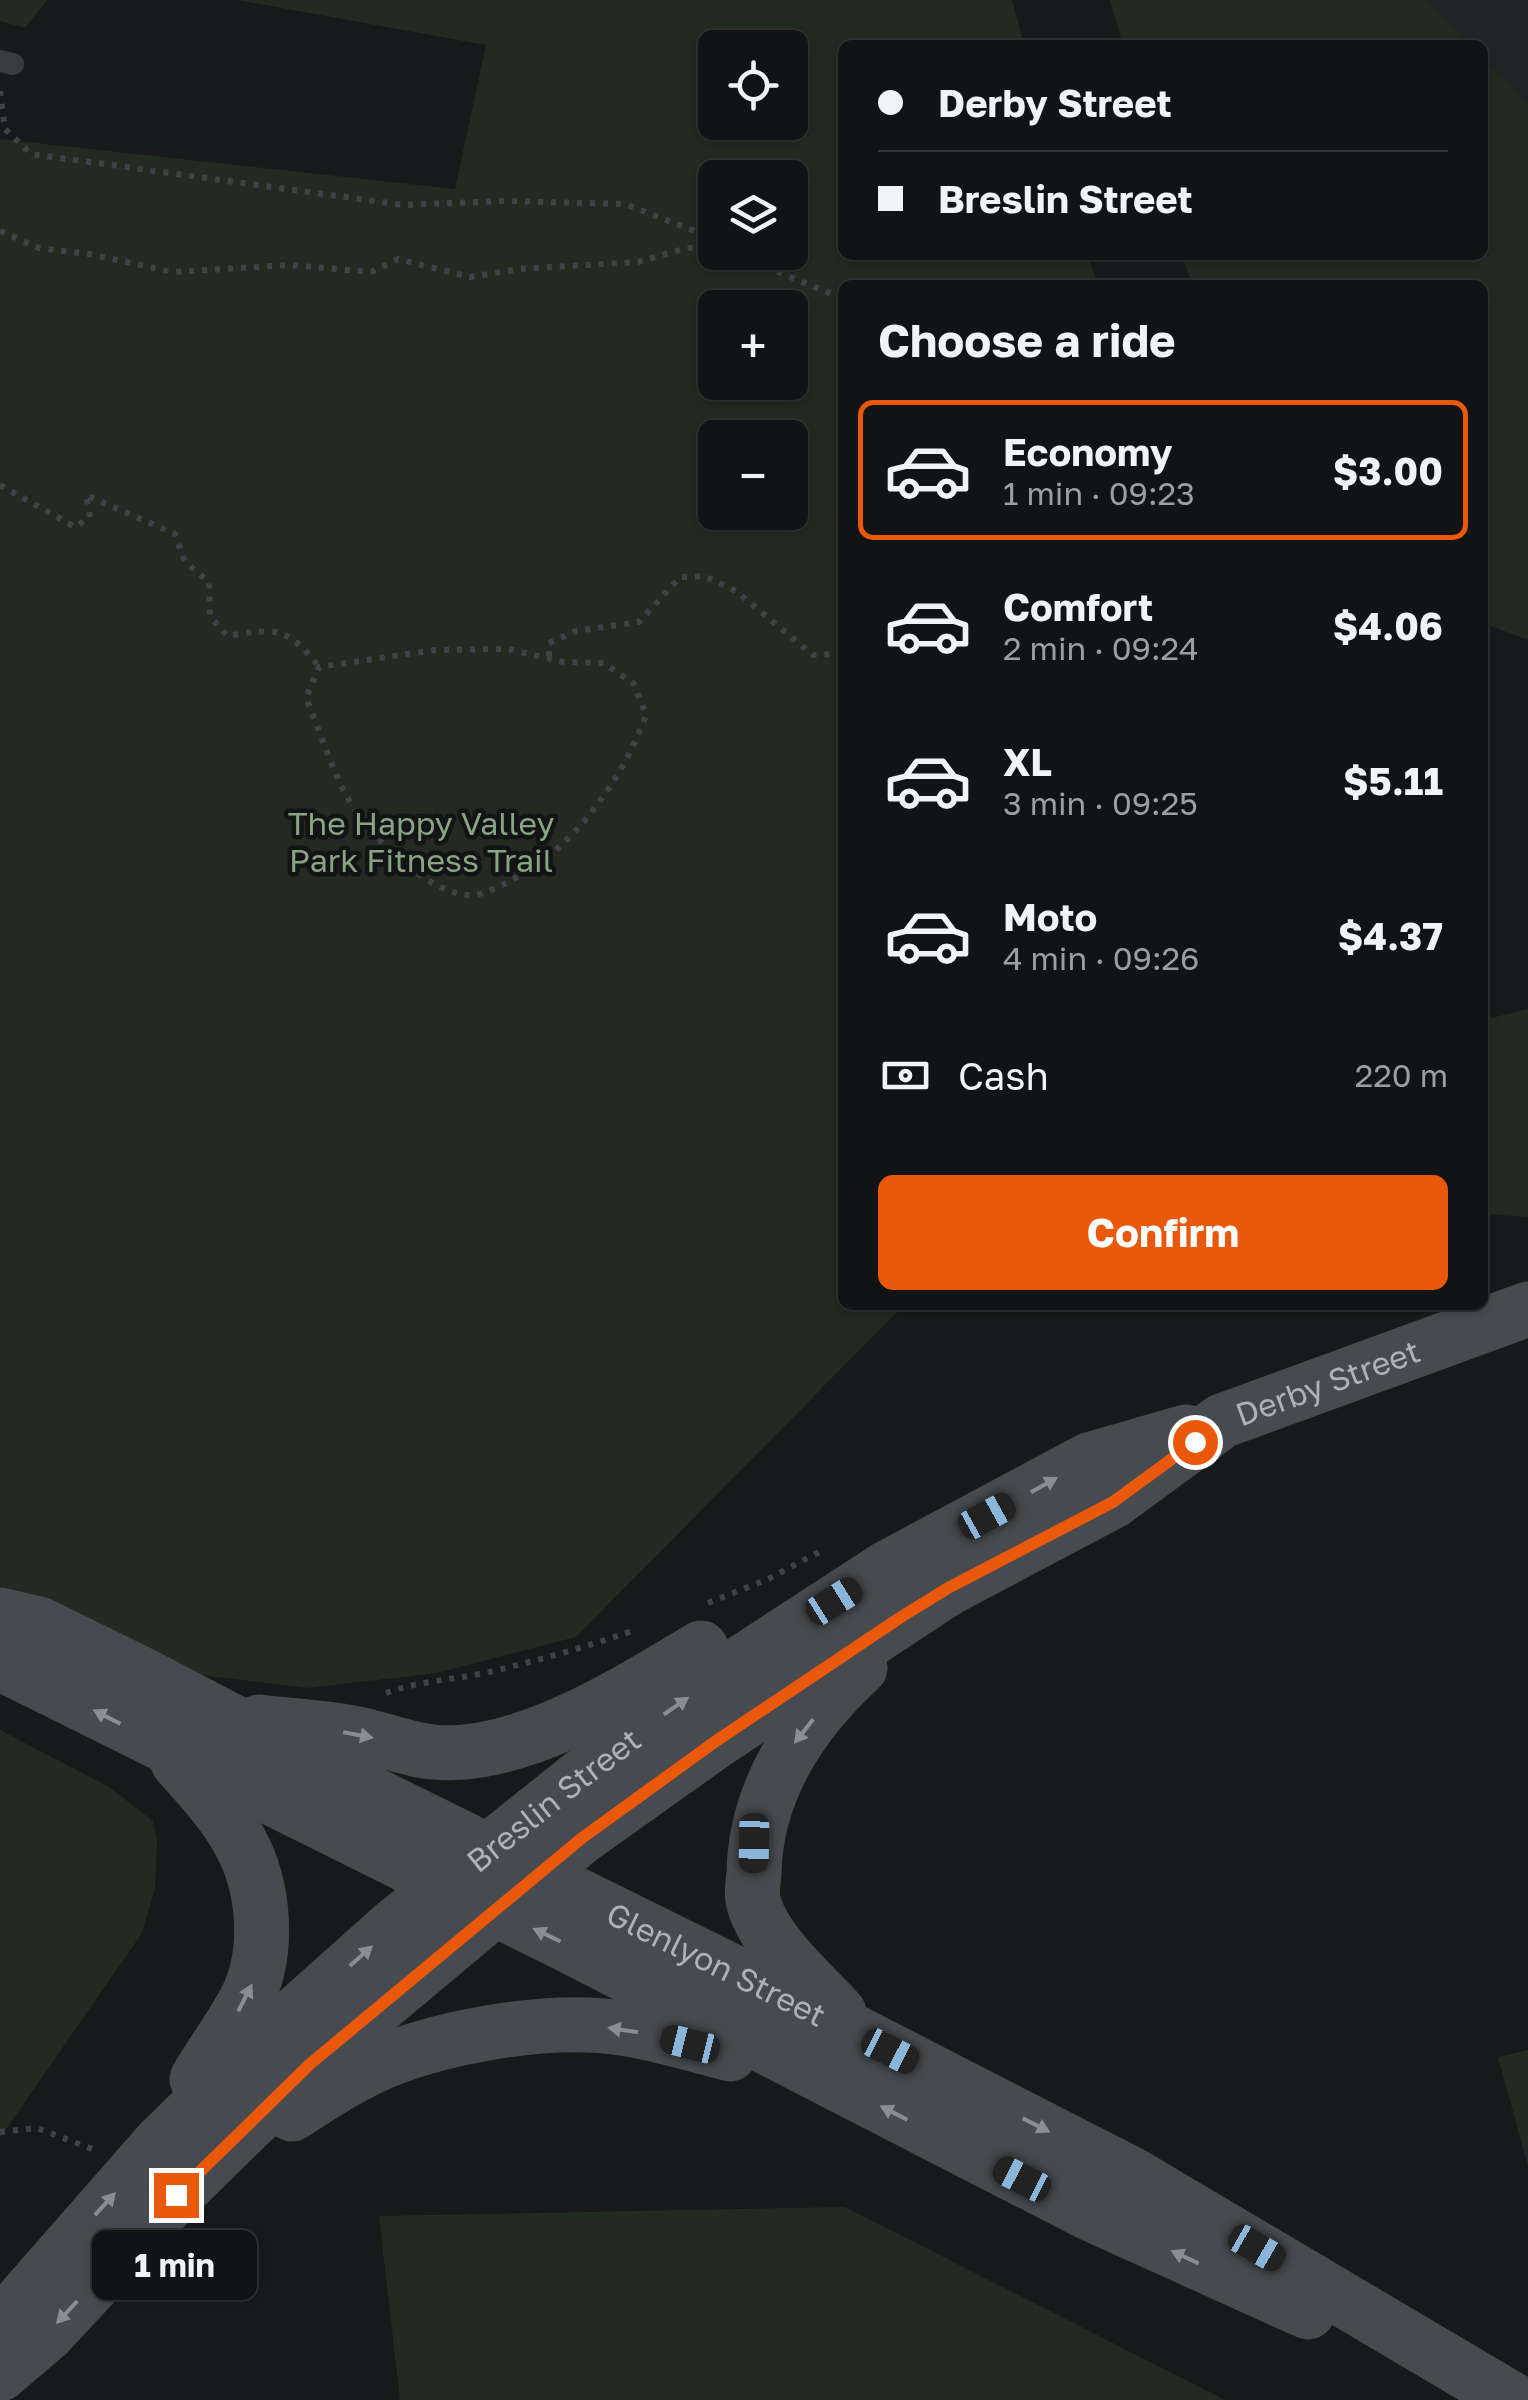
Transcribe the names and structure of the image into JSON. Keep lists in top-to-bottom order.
{
  "streets": {
    "main road": ["Derby Street", "Breslin Street", "Glenlyon Street"]
  },
  "crossings": [
    ["Derby Street", "Breslin Street"],
    ["Derby Street", "Glenlyon Street"],
    ["Breslin Street", "Glenlyon Street"]
  ],
  "parks": ["The Happy Valley Park Fitness Trail"],
  "page": {
    "map_buttons": ["+", "−"],
    "banner": ["Derby Street", "Breslin Street"],
    "heading": "Choose a ride",
    "list": [
      {
        "name": "Economy",
        "note": "1 min · 09:23",
        "value": "$3.00"
      },
      {
        "name": "Comfort",
        "note": "2 min · 09:24",
        "value": "$4.06"
      },
      {
        "name": "XL",
        "note": "3 min · 09:25",
        "value": "$5.11"
      },
      {
        "name": "Moto",
        "note": "4 min · 09:26",
        "value": "$4.37"
      }
    ],
    "pay": ["Cash", "220 m"],
    "buttons": "Confirm",
    "bubble": "1 min"
  }
}
